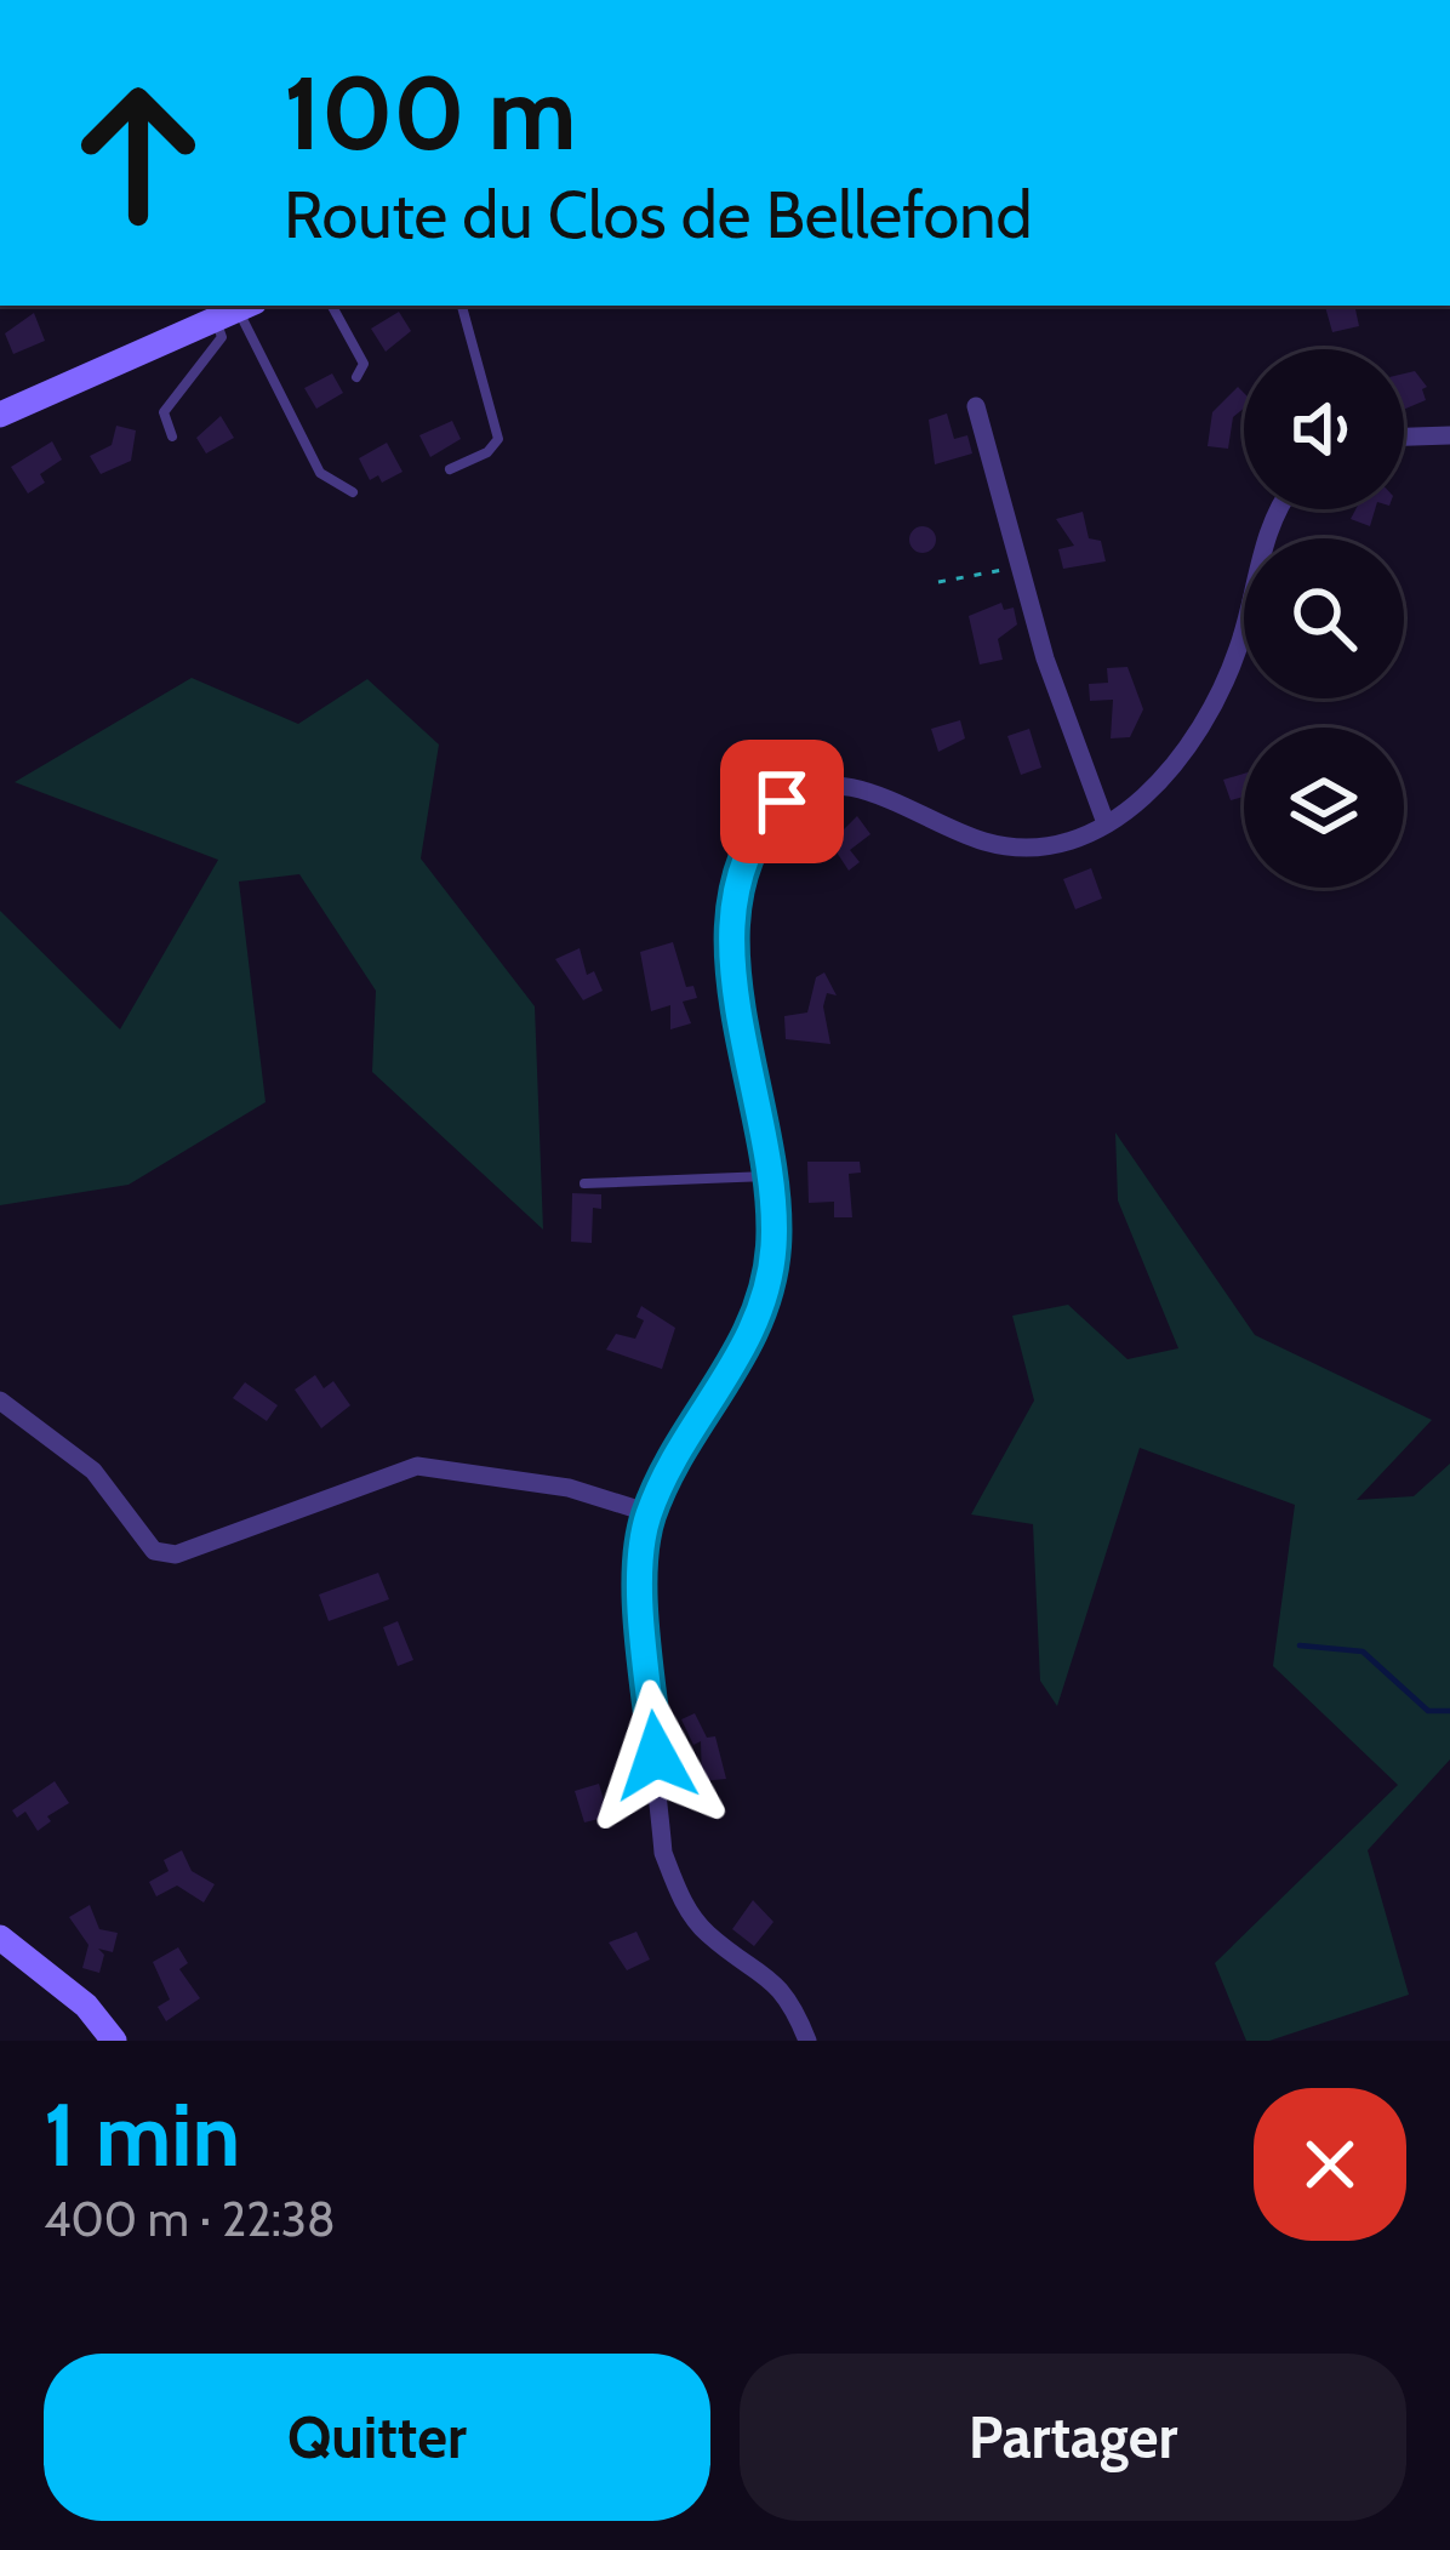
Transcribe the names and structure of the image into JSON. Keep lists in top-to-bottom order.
{
  "page": {
    "turn": ["100 m", "Route du Clos de Bellefond"],
    "heading": ["1 min", "400 m · 22:38"],
    "buttons": ["Quitter", "Partager"]
  }
}
